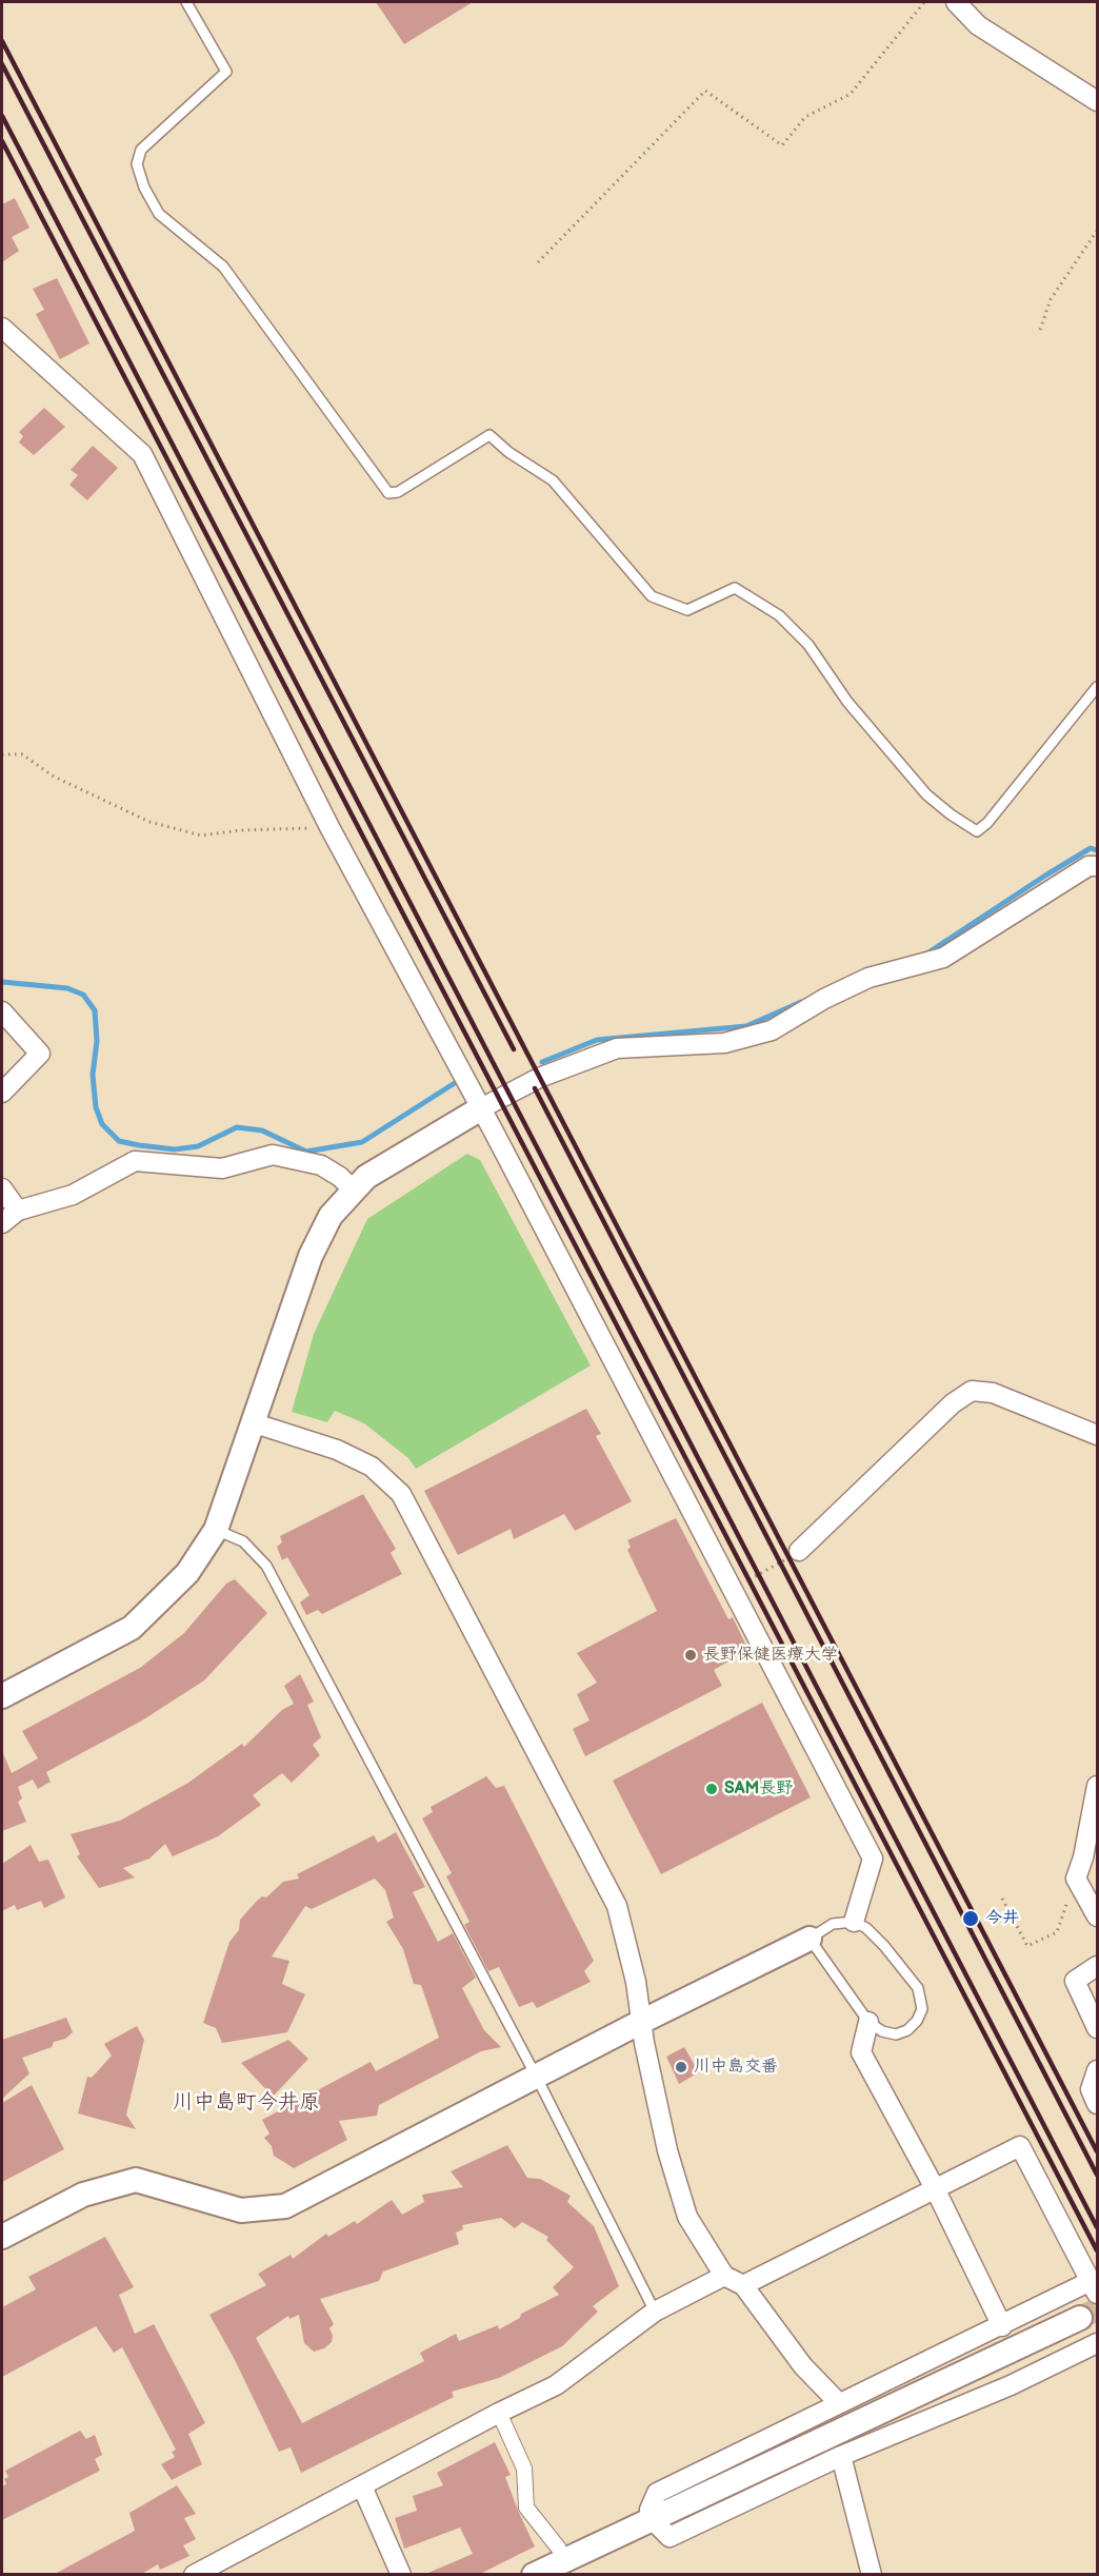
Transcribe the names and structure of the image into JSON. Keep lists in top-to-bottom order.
{
  "districts": ["川中島町今井原"],
  "places": [
    "長野保健医療大学",
    "SAM長野",
    "今井",
    "川中島交番"
  ]
}
